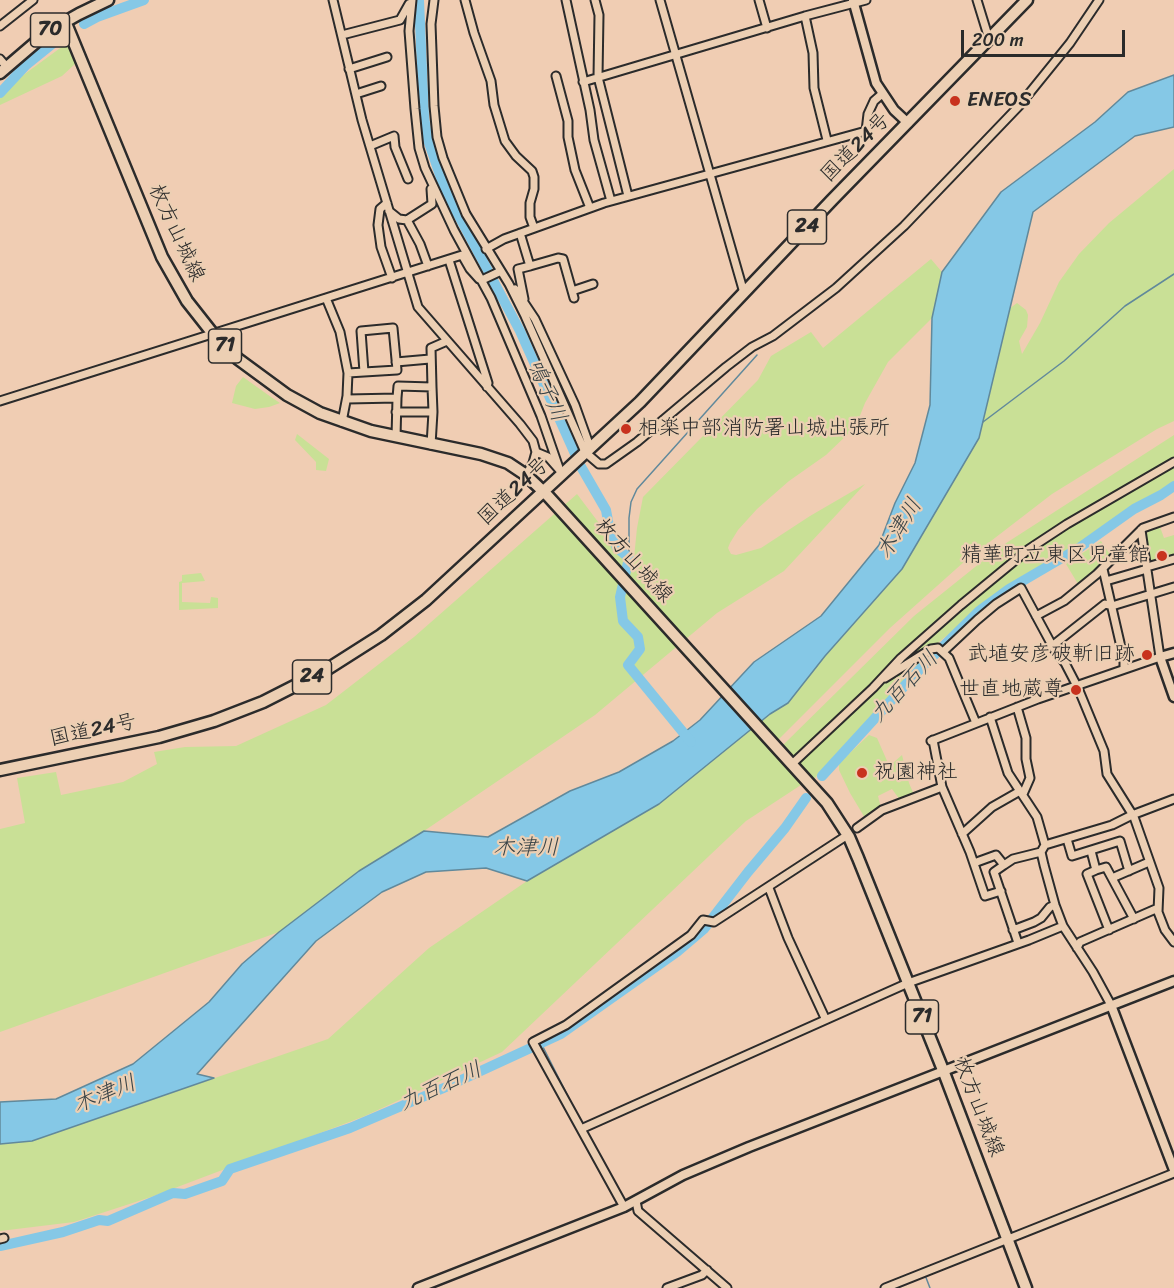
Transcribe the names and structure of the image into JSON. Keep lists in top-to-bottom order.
{
  "streets": {
    "main road": [
      "70",
      "国道24号",
      "24",
      "枚方山城線",
      "71"
    ]
  },
  "crossings": [
    ["70", "枚方山城線"],
    ["国道24号", "枚方山城線"]
  ],
  "water": ["鳴子川", "木津川", "九百石川"],
  "places": [
    "ENEOS",
    "相楽中部消防署山城出張所",
    "精華町立東区児童館",
    "武埴安彦破斬旧跡",
    "世直地蔵尊",
    "祝園神社"
  ],
  "scale_bar": "200 m"
}
